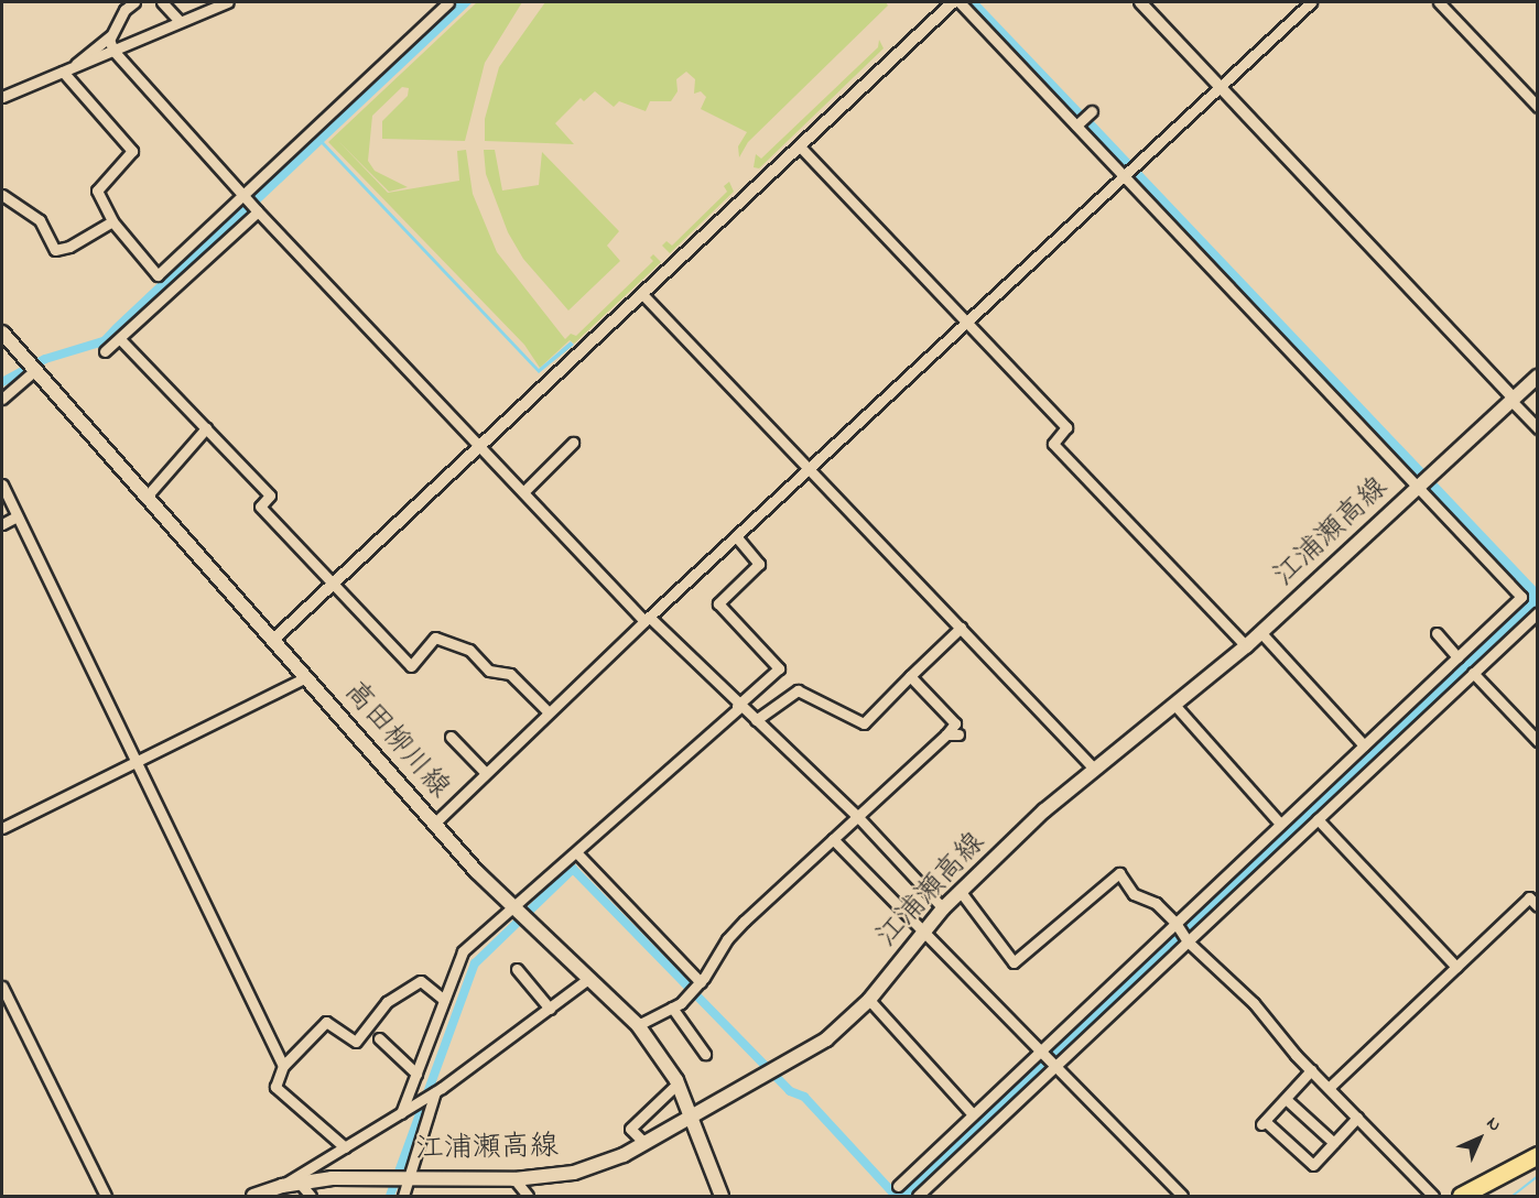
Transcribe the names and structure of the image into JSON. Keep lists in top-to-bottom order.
{
  "streets": {
    "main road": ["江浦瀬高線", "高田柳川線"]
  },
  "crossings": [
    ["江浦瀬高線", "高田柳川線"]
  ],
  "north": "top right"
}
